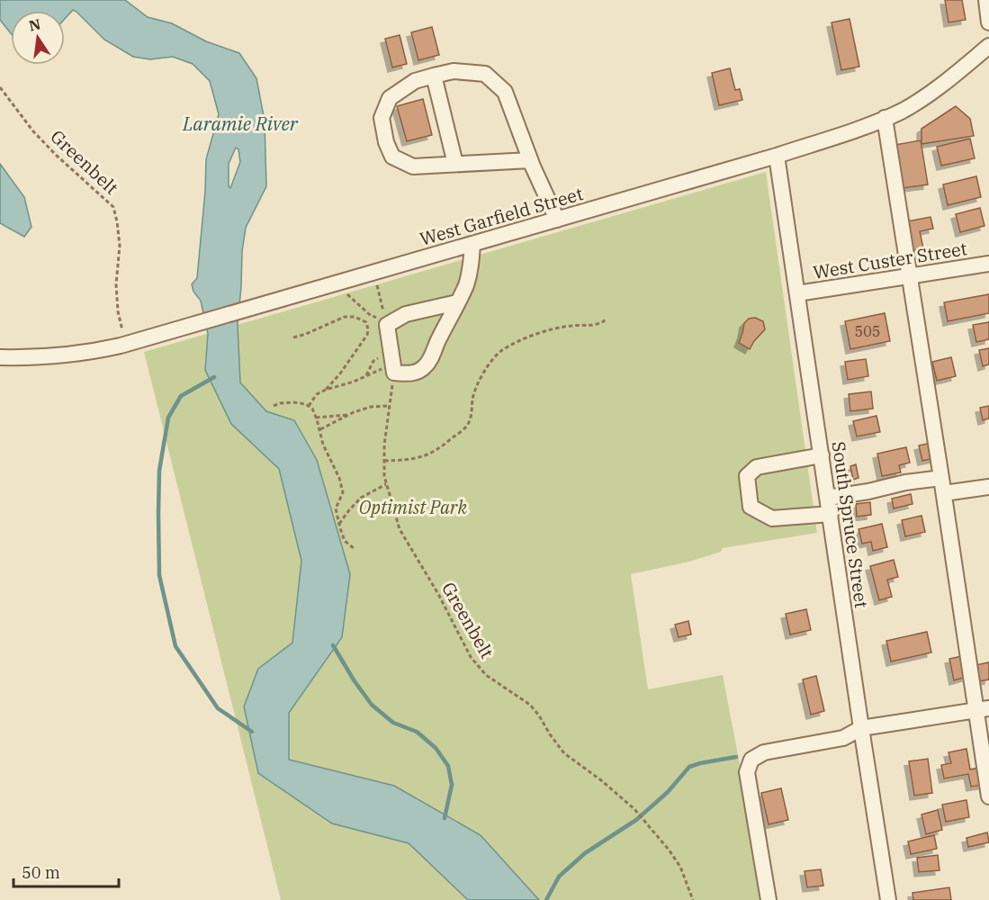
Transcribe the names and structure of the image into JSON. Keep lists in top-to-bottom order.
{
  "streets": {
    "street": ["West Garfield Street", "West Custer Street", "South Spruce Street"],
    "path": ["Greenbelt"]
  },
  "crossings": [
    ["West Garfield Street", "South Spruce Street"],
    ["West Custer Street", "South Spruce Street"]
  ],
  "water": ["Laramie River"],
  "parks": ["Optimist Park"],
  "house_numbers": ["505"],
  "scale_bar": "50 m",
  "north": "top"
}
